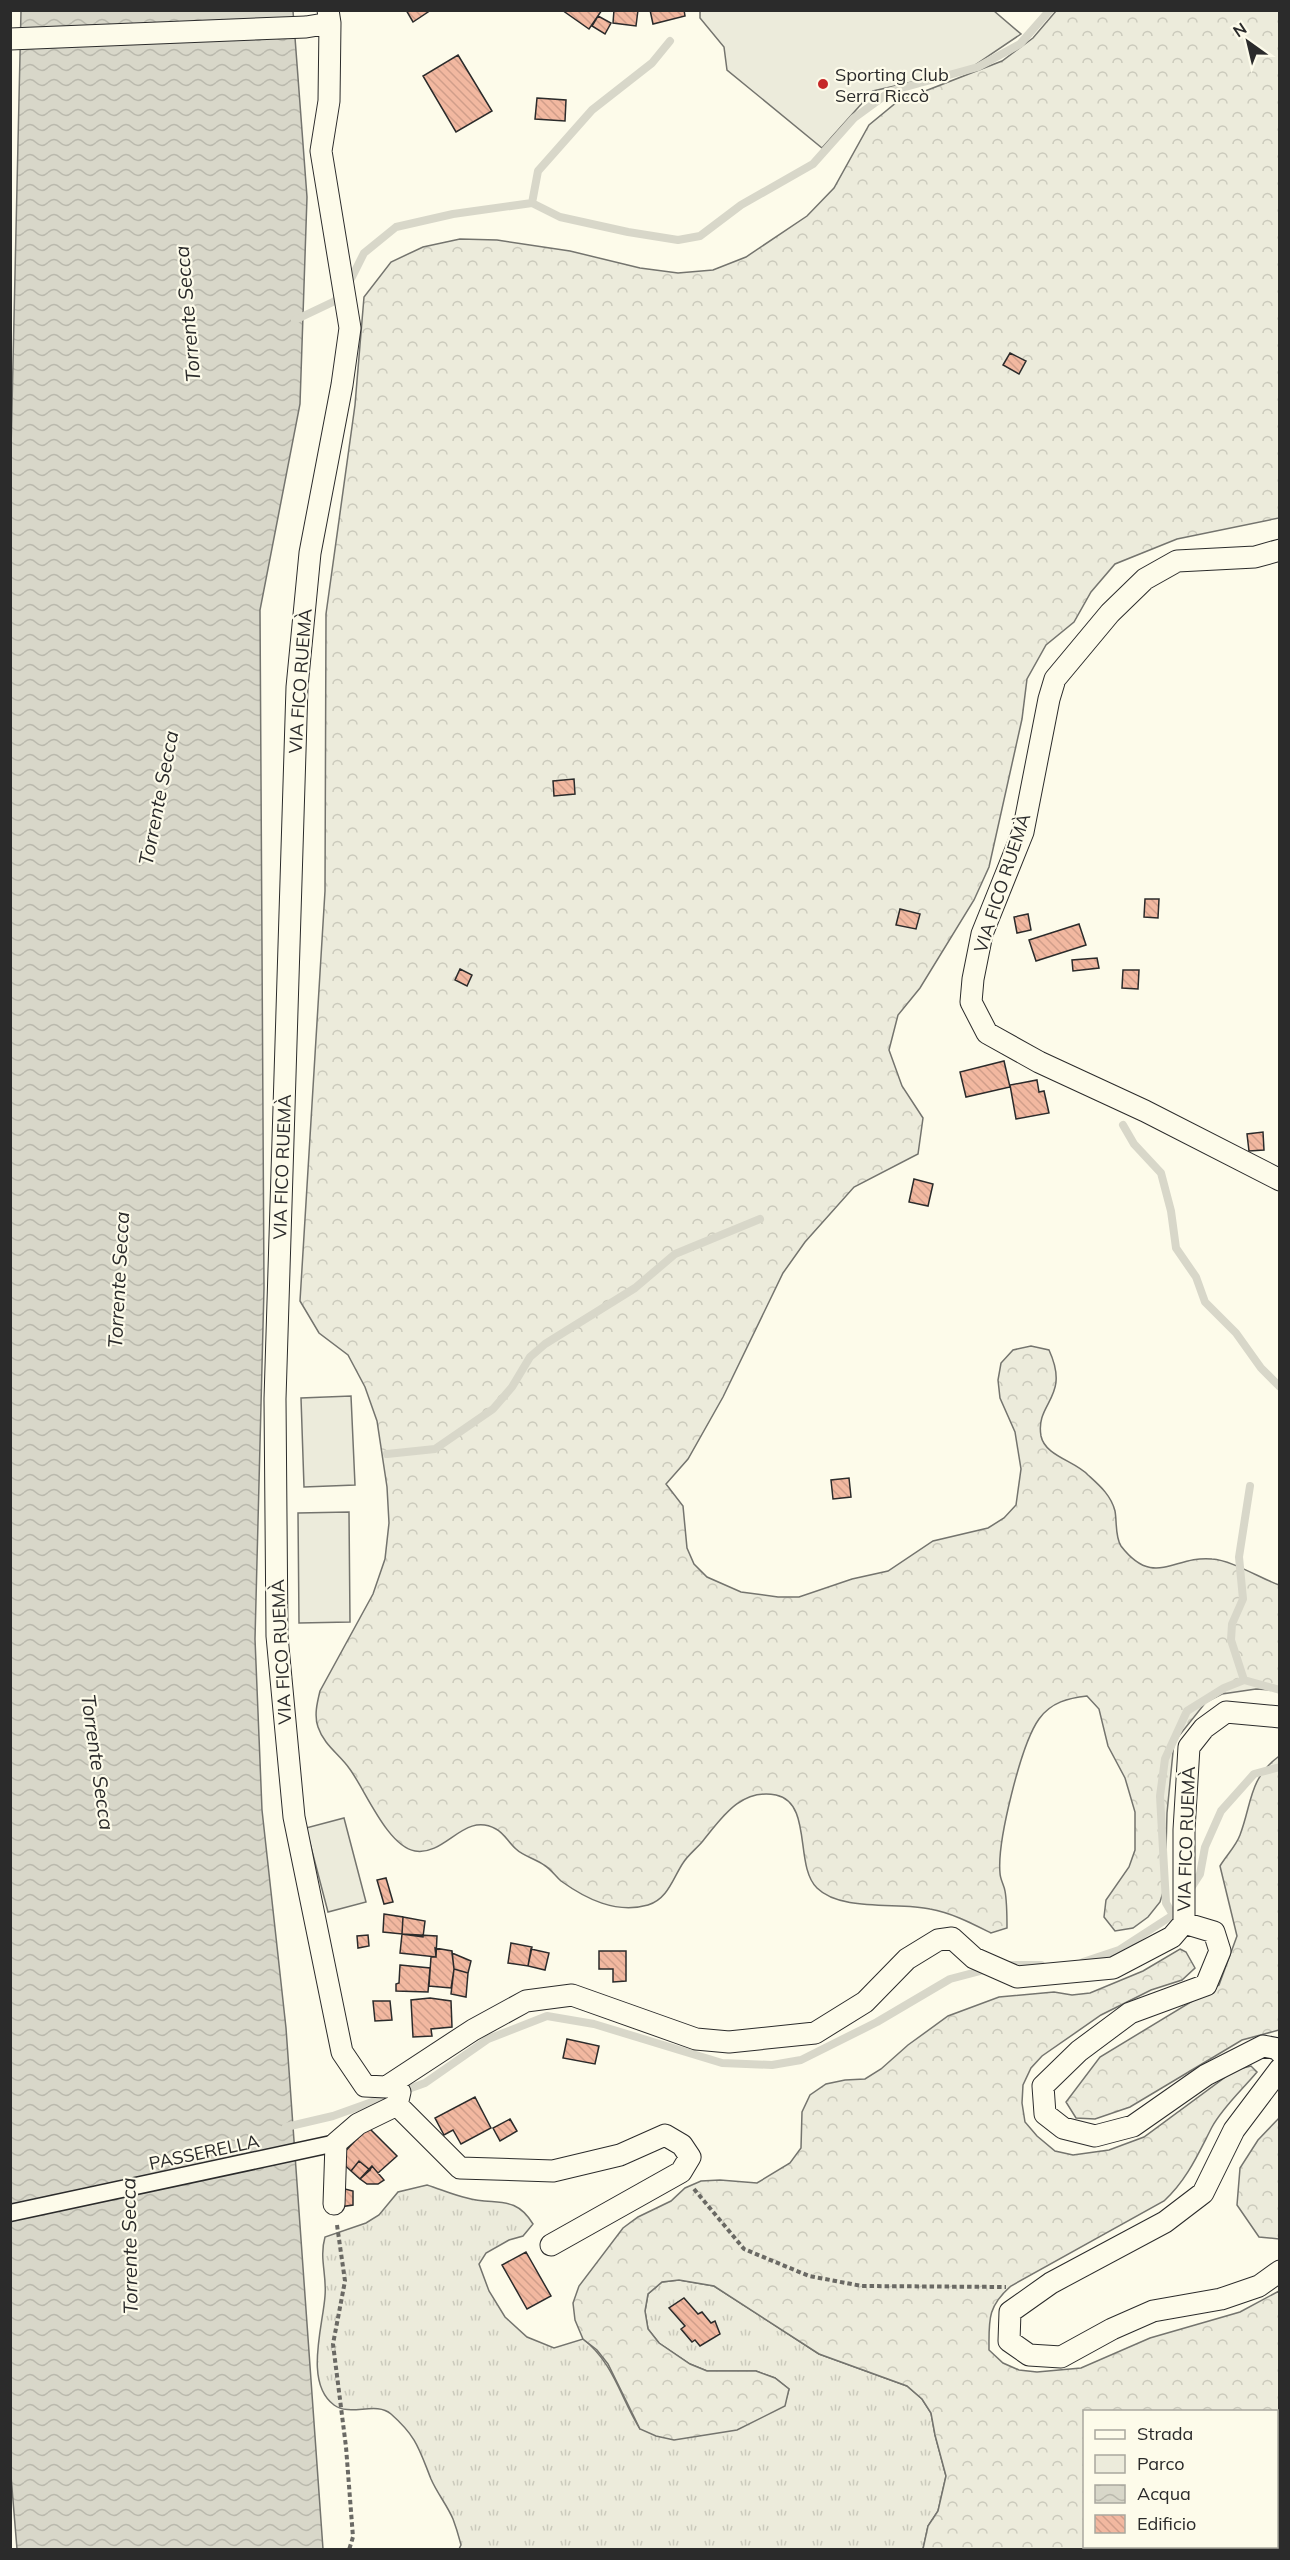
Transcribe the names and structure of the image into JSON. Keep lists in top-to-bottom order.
{
  "streets": {
    "street": ["VIA FICO RUEMÀ", "PASSERELLA"]
  },
  "water": ["Torrente Secca"],
  "places": ["Sporting Club Serra Riccò"],
  "legend": [
    "Strada",
    "Parco",
    "Acqua",
    "Edificio"
  ],
  "north": "top left"
}
